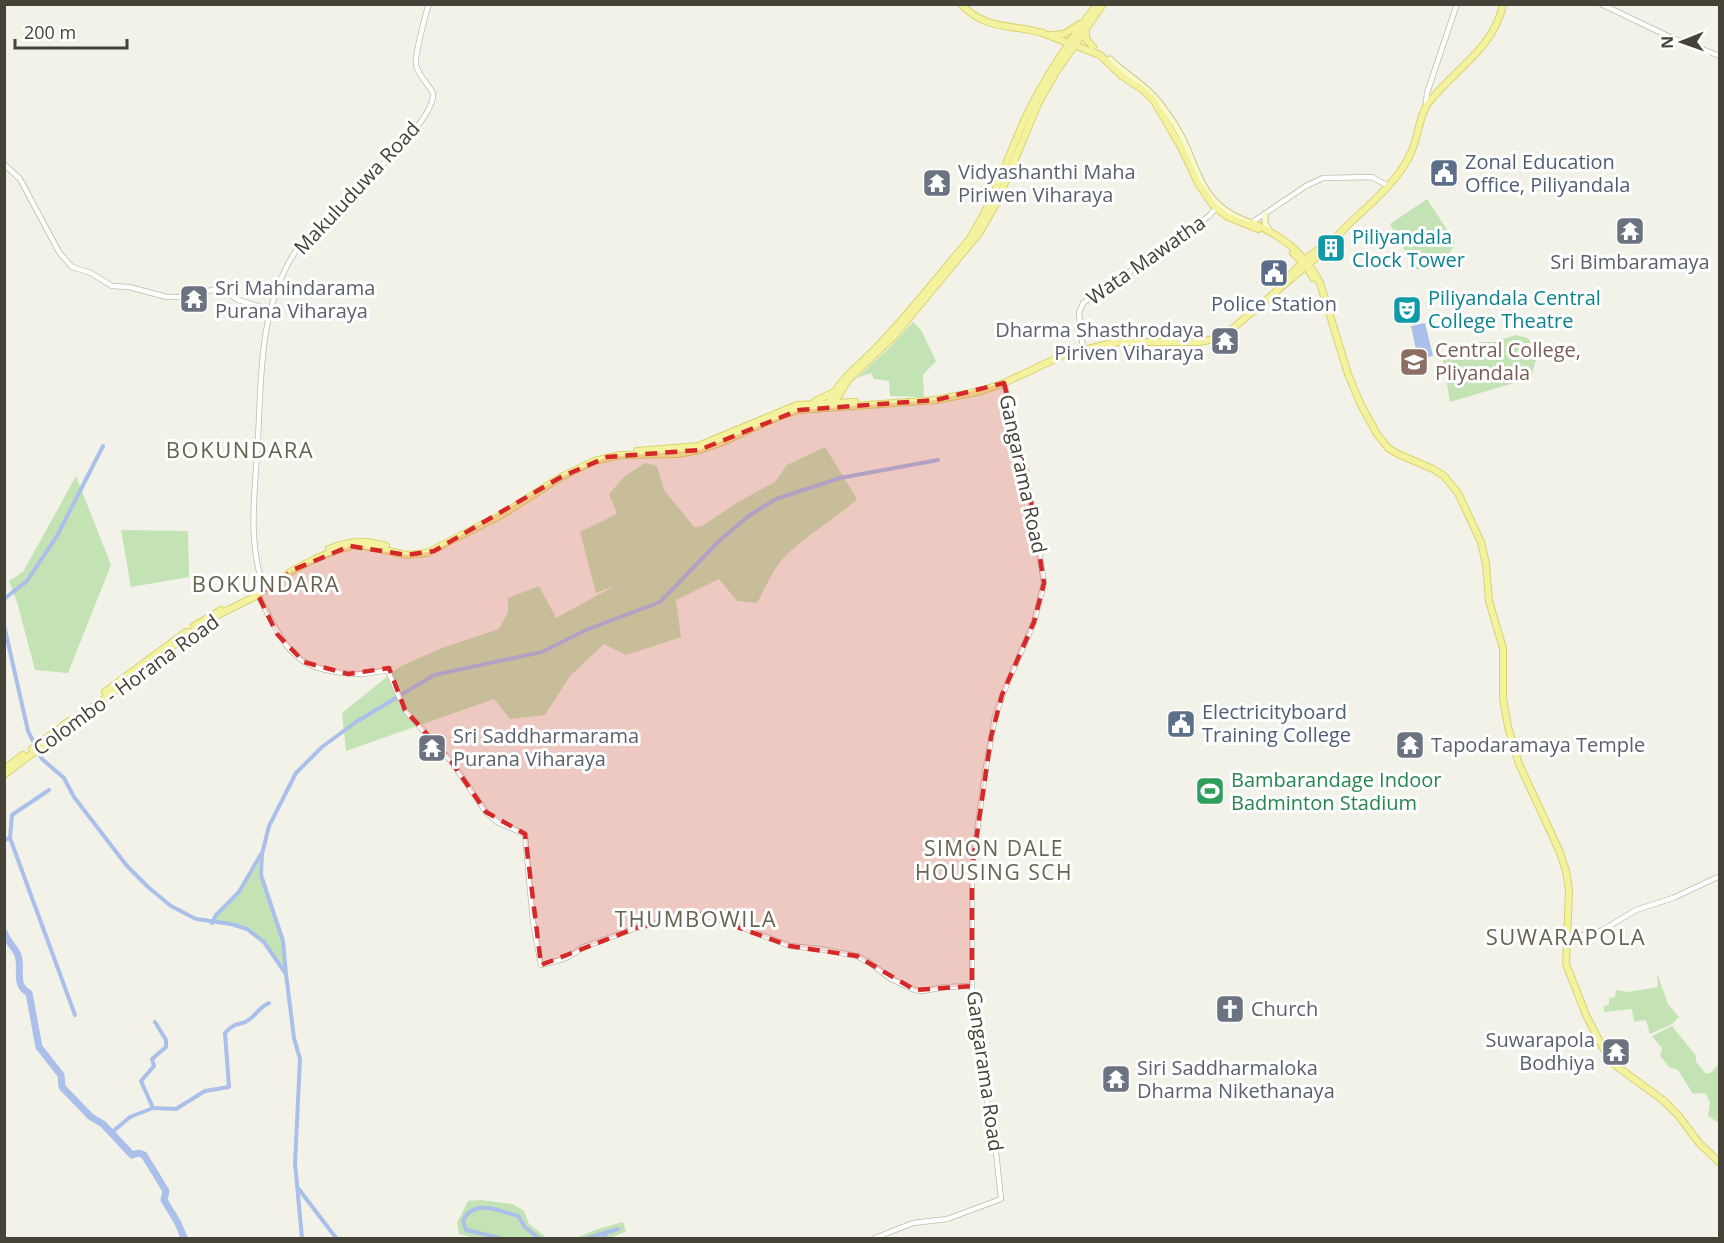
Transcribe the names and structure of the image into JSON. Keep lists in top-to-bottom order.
{
  "streets": {
    "main road": ["Colombo - Horana Road"],
    "street": ["Makuluduwa Road", "Wata Mawatha", "Gangarama Road"]
  },
  "crossings": [
    ["Makuluduwa Road", "Colombo - Horana Road"]
  ],
  "districts": [
    "BOKUNDARA",
    "BOKUNDARA",
    "SIMON DALE HOUSING SCH",
    "THUMBOWILA",
    "SUWARAPOLA"
  ],
  "places": {
    "public building": ["Zonal Education Office, Piliyandala", "Police Station", "Electricityboard Training College"],
    "temple": [
      "Vidyashanthi Maha Piriwen Viharaya",
      "Sri Bimbaramaya",
      "Sri Mahindarama Purana Viharaya",
      "Dharma Shasthrodaya Piriven Viharaya",
      "Tapodaramaya Temple",
      "Sri Saddharmarama Purana Viharaya",
      "Suwarapola Bodhiya",
      "Siri Saddharmaloka Dharma Nikethanaya"
    ],
    "building": ["Piliyandala Clock Tower"],
    "theatre": ["Piliyandala Central College Theatre"],
    "school or university": ["Central College, Pliyandala"],
    "sports": ["Bambarandage Indoor Badminton Stadium"],
    "church": ["Church"]
  },
  "scale_bar": "200 m",
  "north": "left"
}
